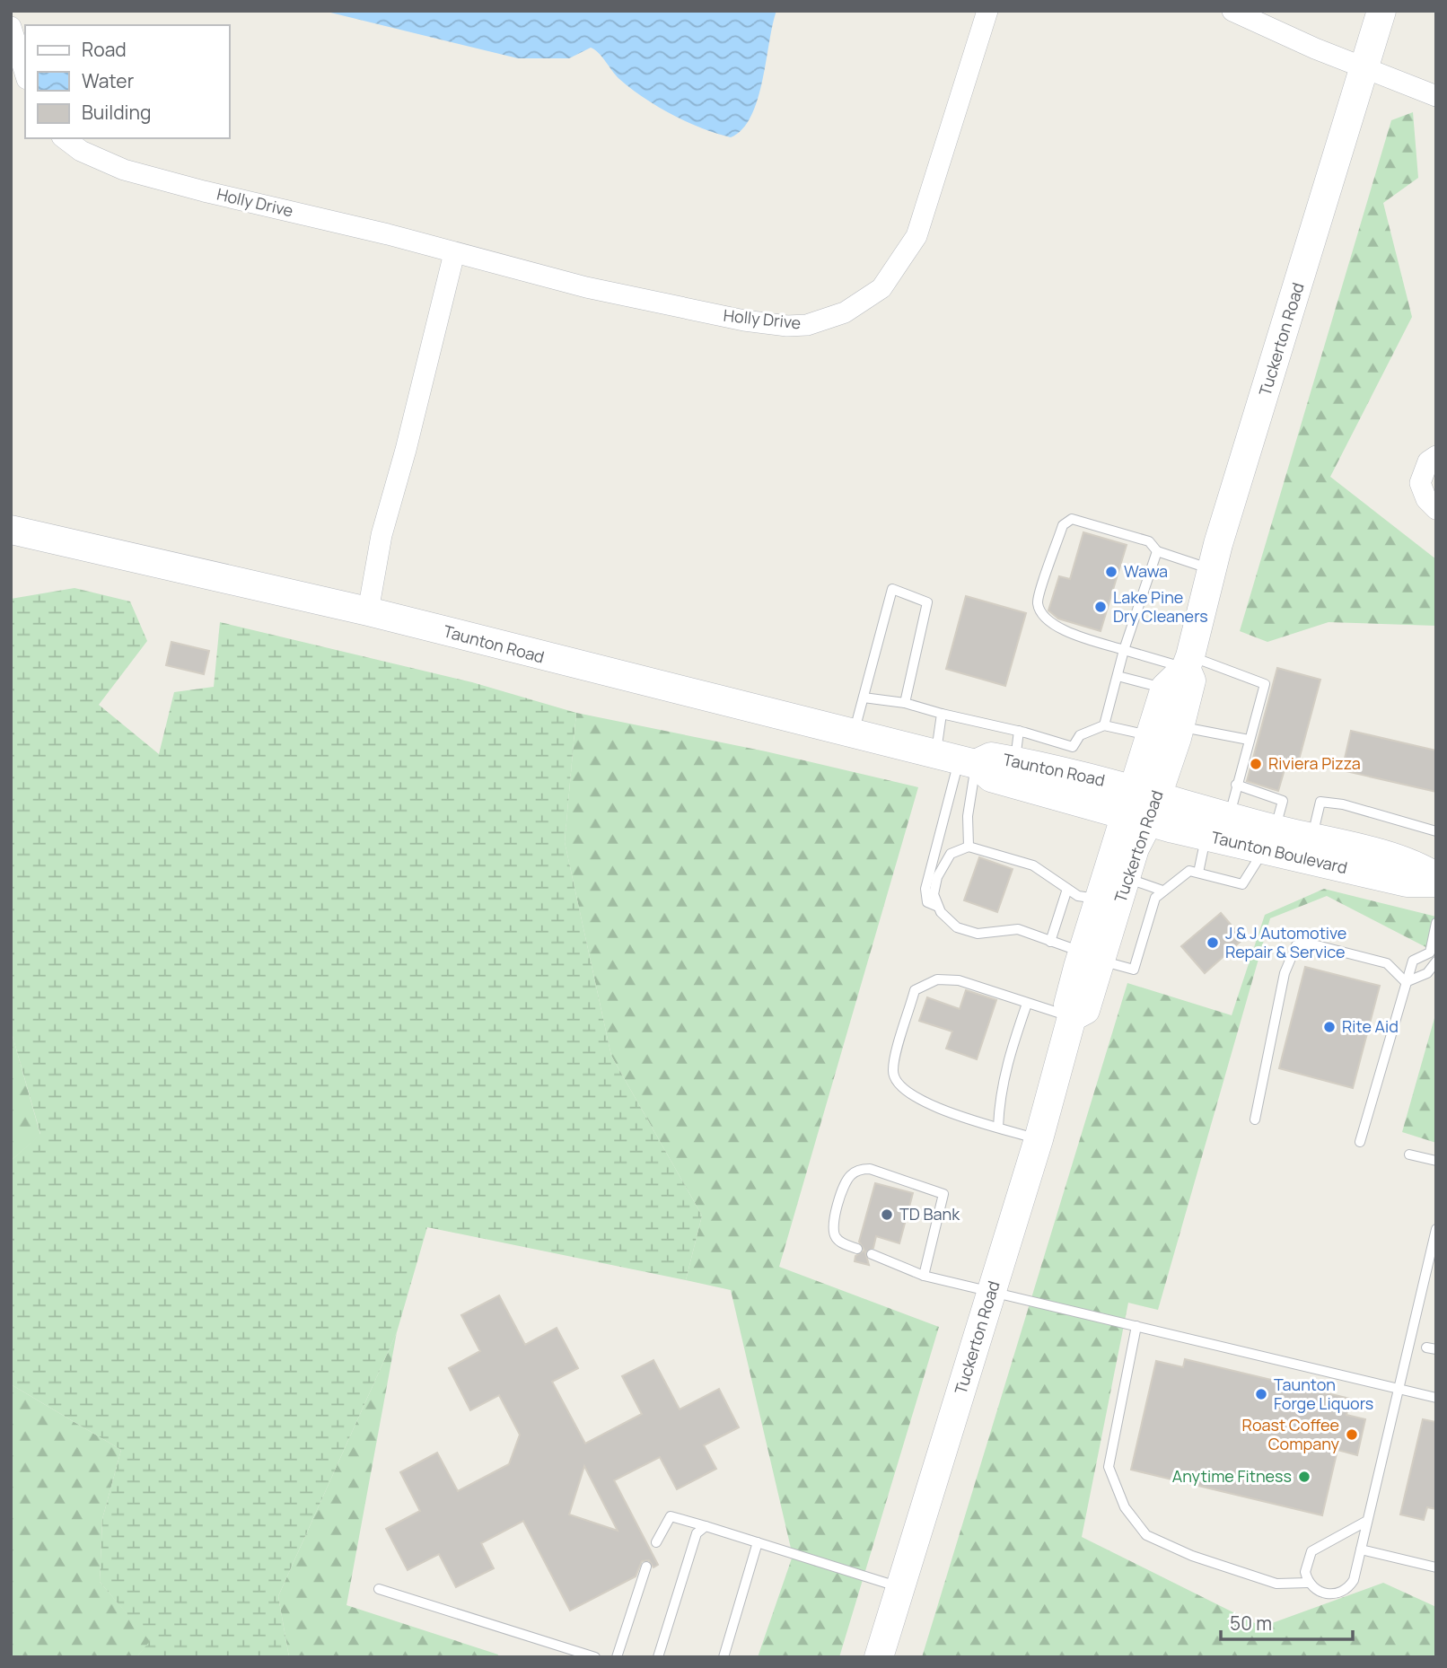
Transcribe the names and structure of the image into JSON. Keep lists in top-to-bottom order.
{
  "streets": {
    "main road": ["Tuckerton Road", "Taunton Road", "Taunton Boulevard"],
    "street": ["Holly Drive"]
  },
  "crossings": [
    ["Tuckerton Road", "Taunton Road"],
    ["Tuckerton Road", "Taunton Boulevard"],
    ["Taunton Road", "Taunton Boulevard"]
  ],
  "places": [
    "Wawa",
    "Lake Pine Dry Cleaners",
    "Riviera Pizza",
    "J & J Automotive Repair & Service",
    "Rite Aid",
    "TD Bank",
    "Taunton Forge Liquors",
    "Roast Coffee Company",
    "Anytime Fitness"
  ],
  "legend": ["Road", "Water", "Building"],
  "scale_bar": "50 m"
}
